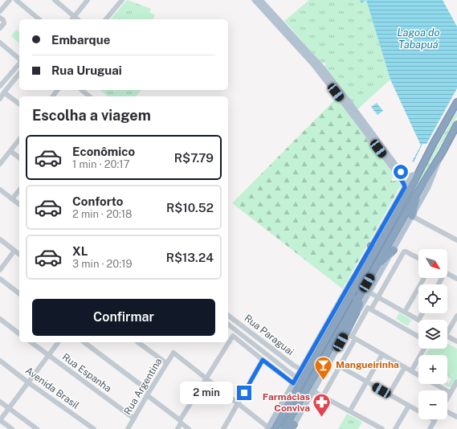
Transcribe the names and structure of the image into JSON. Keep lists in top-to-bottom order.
{
  "streets": {
    "street": [
      "Rua Paraguai",
      "Rua Espanha",
      "Rua Argentina",
      "Avenida Brasil"
    ]
  },
  "crossings": [
    ["Rua Espanha", "Rua Argentina"]
  ],
  "water": ["Lagoa do Tabapuá"],
  "places": {
    "bar": ["Mangueirinha"],
    "pharmacy": ["Farmácias Conviva"]
  },
  "north": "bottom right",
  "page": {
    "banner": ["Embarque", "Rua Uruguai"],
    "heading": "Escolha a viagem",
    "list": [
      {
        "name": "Econômico",
        "note": "1 min · 20:17",
        "value": "R$7.79"
      },
      {
        "name": "Conforto",
        "note": "2 min · 20:18",
        "value": "R$10.52"
      },
      {
        "name": "XL",
        "note": "3 min · 20:19",
        "value": "R$13.24"
      }
    ],
    "map_buttons": ["+", "−"],
    "buttons": "Confirmar",
    "bubble": "2 min"
  }
}
